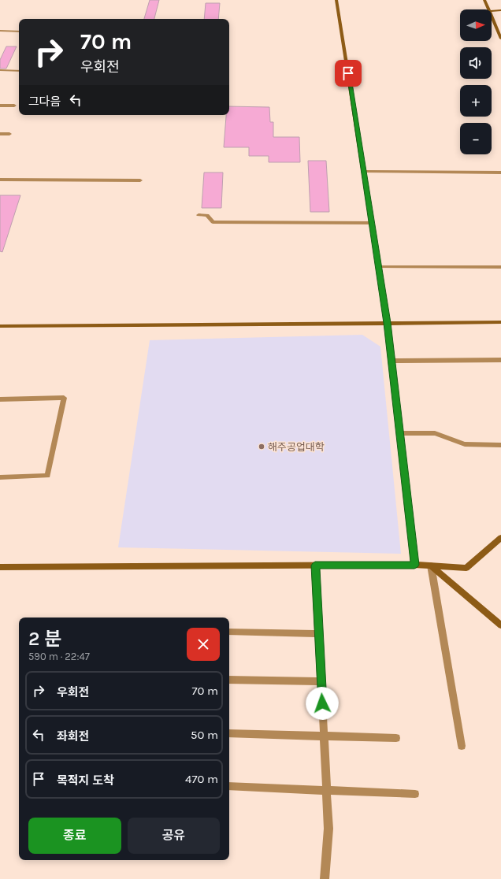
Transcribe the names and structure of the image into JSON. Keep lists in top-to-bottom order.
{
  "places": ["해주공업대학"],
  "north": "right",
  "page": {
    "map_buttons": ["+", "−"],
    "turn": ["70 m", "우회전"],
    "then": "그다음",
    "heading": ["2 분", "590 m · 22:47"],
    "list": [
      {
        "name": "우회전",
        "value": "70 m"
      },
      {
        "name": "좌회전",
        "value": "50 m"
      },
      {
        "name": "목적지 도착",
        "value": "470 m"
      }
    ],
    "buttons": ["종료", "공유"]
  }
}
